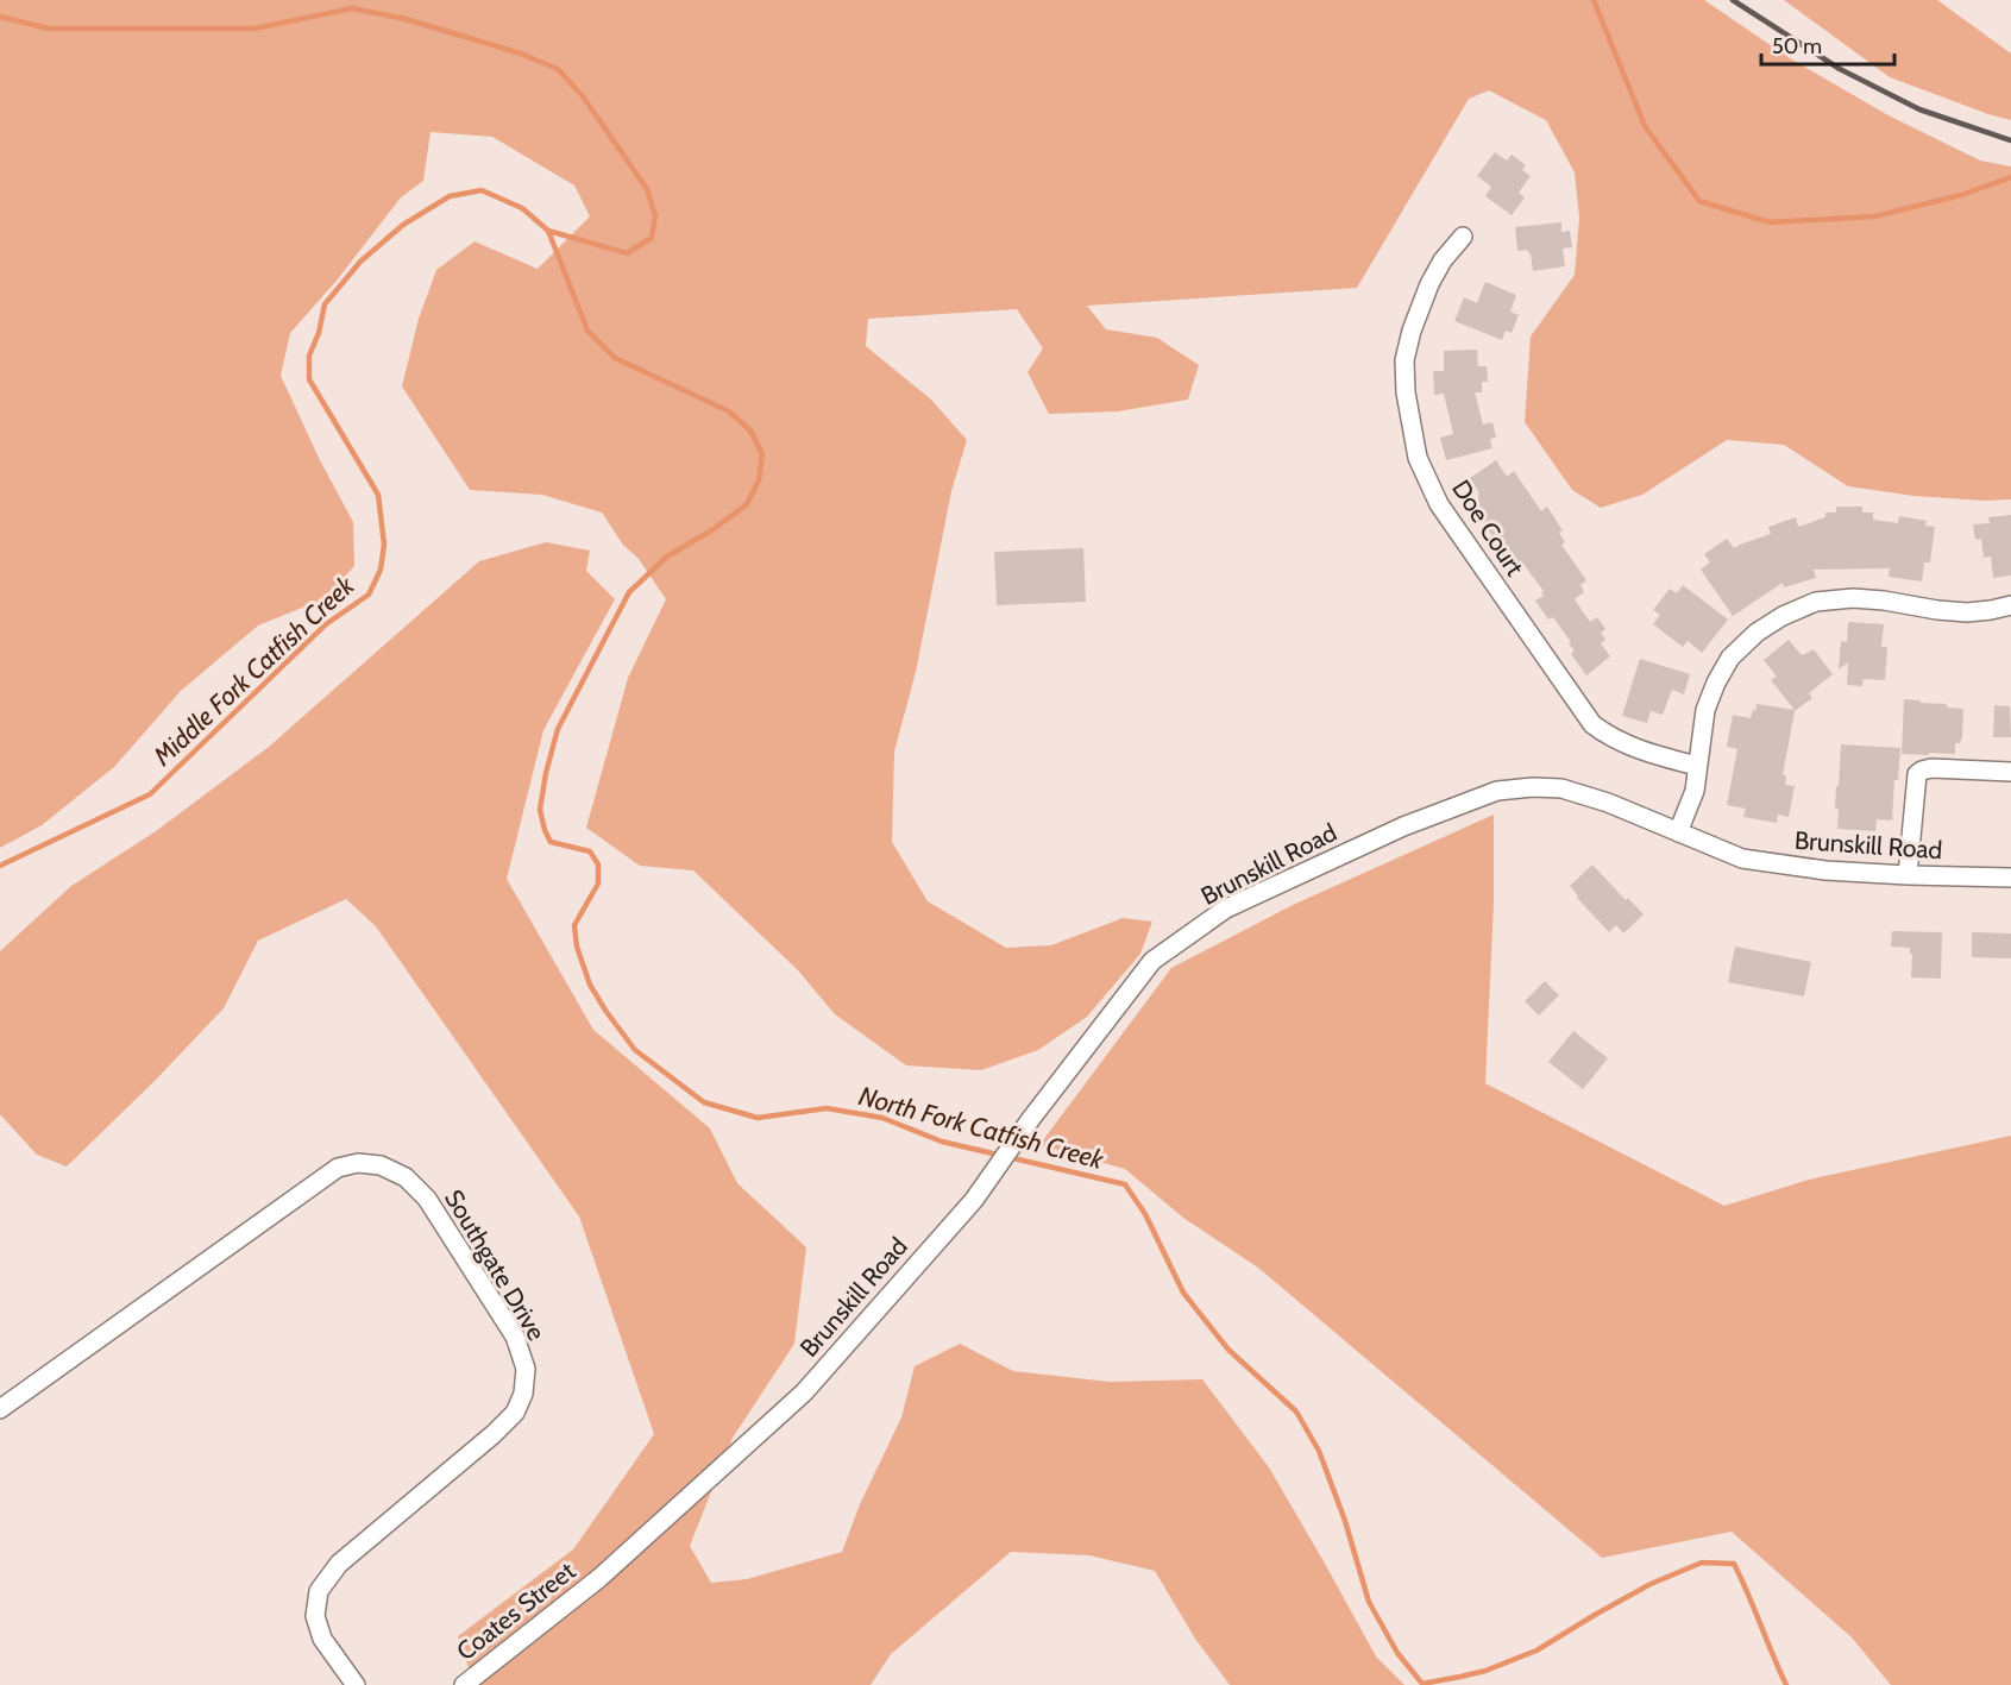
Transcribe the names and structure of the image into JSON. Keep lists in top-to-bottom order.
{
  "streets": {
    "street": [
      "Doe Court",
      "Brunskill Road",
      "Southgate Drive",
      "Coates Street"
    ]
  },
  "crossings": [
    ["Brunskill Road", "Coates Street"]
  ],
  "water": ["Middle Fork Catfish Creek", "North Fork Catfish Creek"],
  "scale_bar": "50 m"
}
